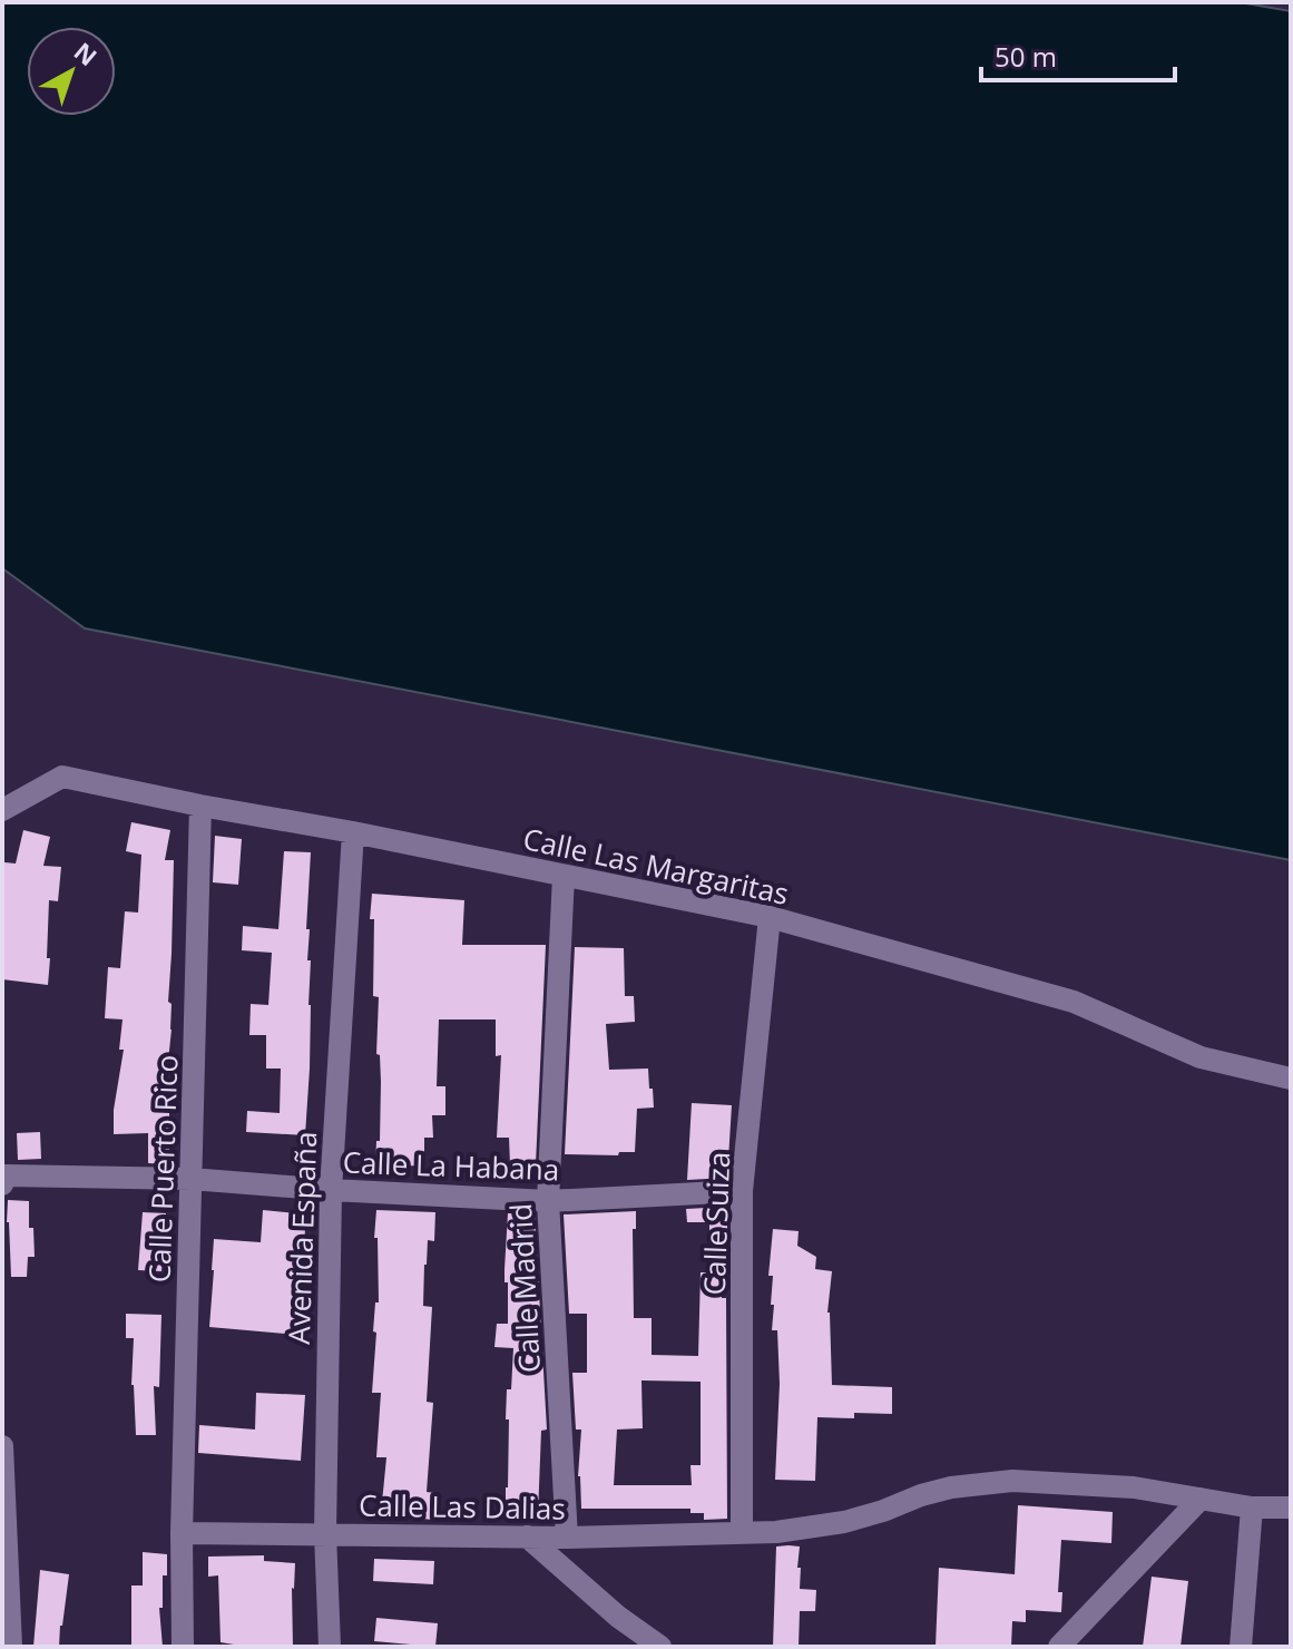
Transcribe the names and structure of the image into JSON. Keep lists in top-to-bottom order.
{
  "streets": {
    "street": [
      "Calle Las Margaritas",
      "Calle La Habana",
      "Calle Puerto Rico",
      "Calle Suiza",
      "Avenida España",
      "Calle Madrid",
      "Calle Las Dalias"
    ]
  },
  "crossings": [
    ["Calle Las Margaritas", "Calle Puerto Rico"],
    ["Calle Las Margaritas", "Calle Suiza"],
    ["Calle Las Margaritas", "Avenida España"],
    ["Calle Las Margaritas", "Calle Madrid"],
    ["Calle La Habana", "Calle Puerto Rico"],
    ["Calle La Habana", "Calle Suiza"],
    ["Calle La Habana", "Avenida España"],
    ["Calle La Habana", "Calle Madrid"],
    ["Calle Puerto Rico", "Calle Las Dalias"],
    ["Calle Suiza", "Calle Las Dalias"],
    ["Avenida España", "Calle Las Dalias"],
    ["Calle Madrid", "Calle Las Dalias"]
  ],
  "scale_bar": "50 m",
  "north": "top right"
}
